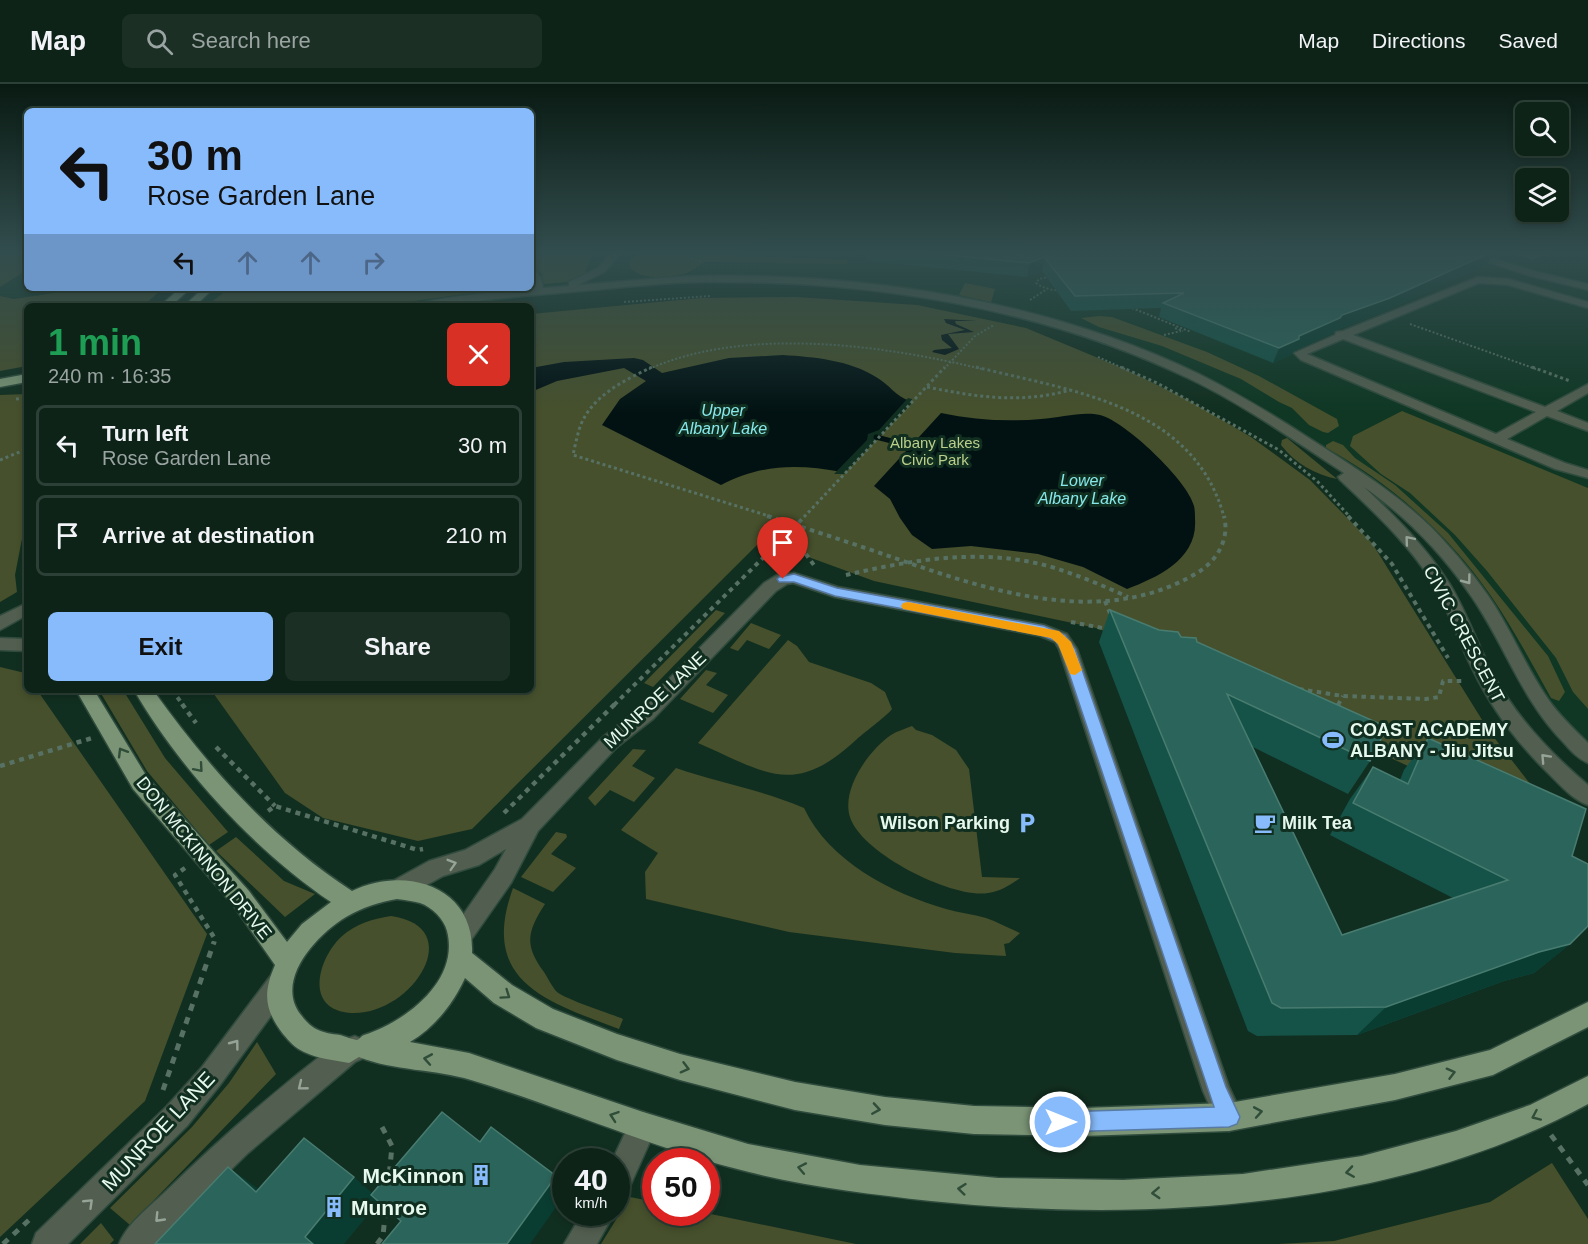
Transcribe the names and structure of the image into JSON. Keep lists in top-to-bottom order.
{
  "streets": {
    "main road": ["DON MCKINNON DRIVE"],
    "street": ["CIVIC CRESCENT", "MUNROE LANE"]
  },
  "crossings": [
    ["MUNROE LANE", "DON MCKINNON DRIVE"]
  ],
  "water": ["Upper Albany Lake", "Lower Albany Lake"],
  "parks": ["Albany Lakes Civic Park"],
  "places": {
    "sports": ["COAST ACADEMY ALBANY - Jiu Jitsu"],
    "parking": ["Wilson Parking"],
    "cafe": ["Milk Tea"],
    "building": ["McKinnon", "Munroe"]
  },
  "page": {
    "header": "Map",
    "search": "Search here",
    "nav": ["Map", "Directions", "Saved"],
    "turn": ["30 m", "Rose Garden Lane"],
    "heading": ["1 min", "240 m · 16:35"],
    "list": [
      {
        "name": "Turn left",
        "note": "Rose Garden Lane",
        "value": "30 m"
      },
      {
        "name": "Arrive at destination",
        "value": "210 m"
      }
    ],
    "buttons": ["Exit", "Share"],
    "speed": "40 km/h",
    "limit": "50"
  }
}
